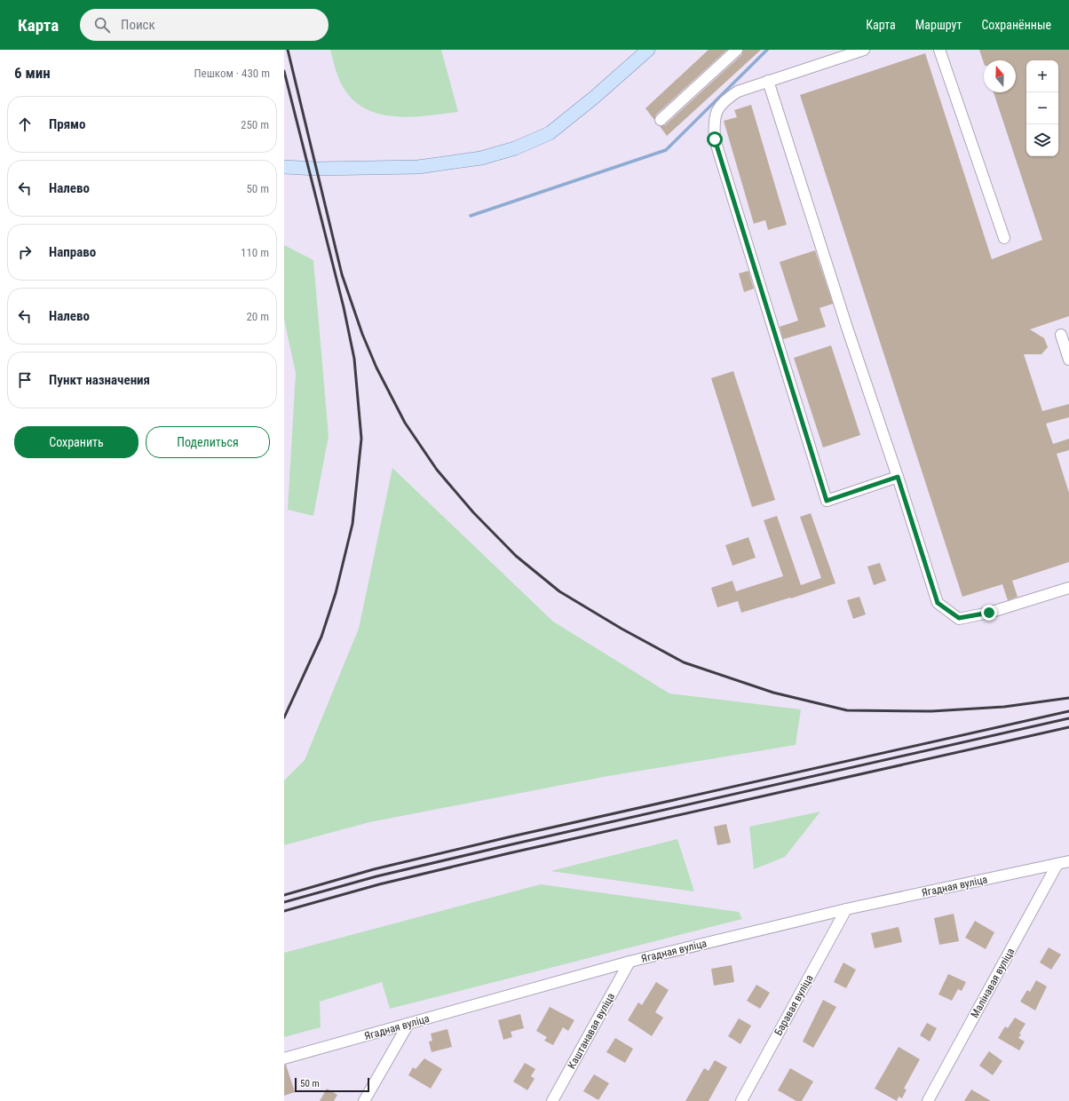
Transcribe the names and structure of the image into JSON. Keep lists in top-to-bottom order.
{
  "streets": {
    "street": [
      "Ягадная вуліца",
      "Малінавая вуліца",
      "Баравая вуліца",
      "Каштанавая вуліца"
    ]
  },
  "crossings": [
    ["Ягадная вуліца", "Малінавая вуліца"],
    ["Ягадная вуліца", "Баравая вуліца"],
    ["Ягадная вуліца", "Каштанавая вуліца"]
  ],
  "scale_bar": "50 m",
  "north": "top",
  "page": {
    "header": "Карта",
    "search": "Поиск",
    "nav": ["Карта", "Маршрут", "Сохранённые"],
    "heading": ["6 мин", "Пешком · 430 m"],
    "map_buttons": ["+", "−"],
    "list": [
      ["Прямо", "250 m"],
      ["Налево", "50 m"],
      ["Направо", "110 m"],
      ["Налево", "20 m"],
      "Пункт назначения"
    ],
    "buttons": ["Сохранить", "Поделиться"],
    "scale": "50 m"
  }
}
